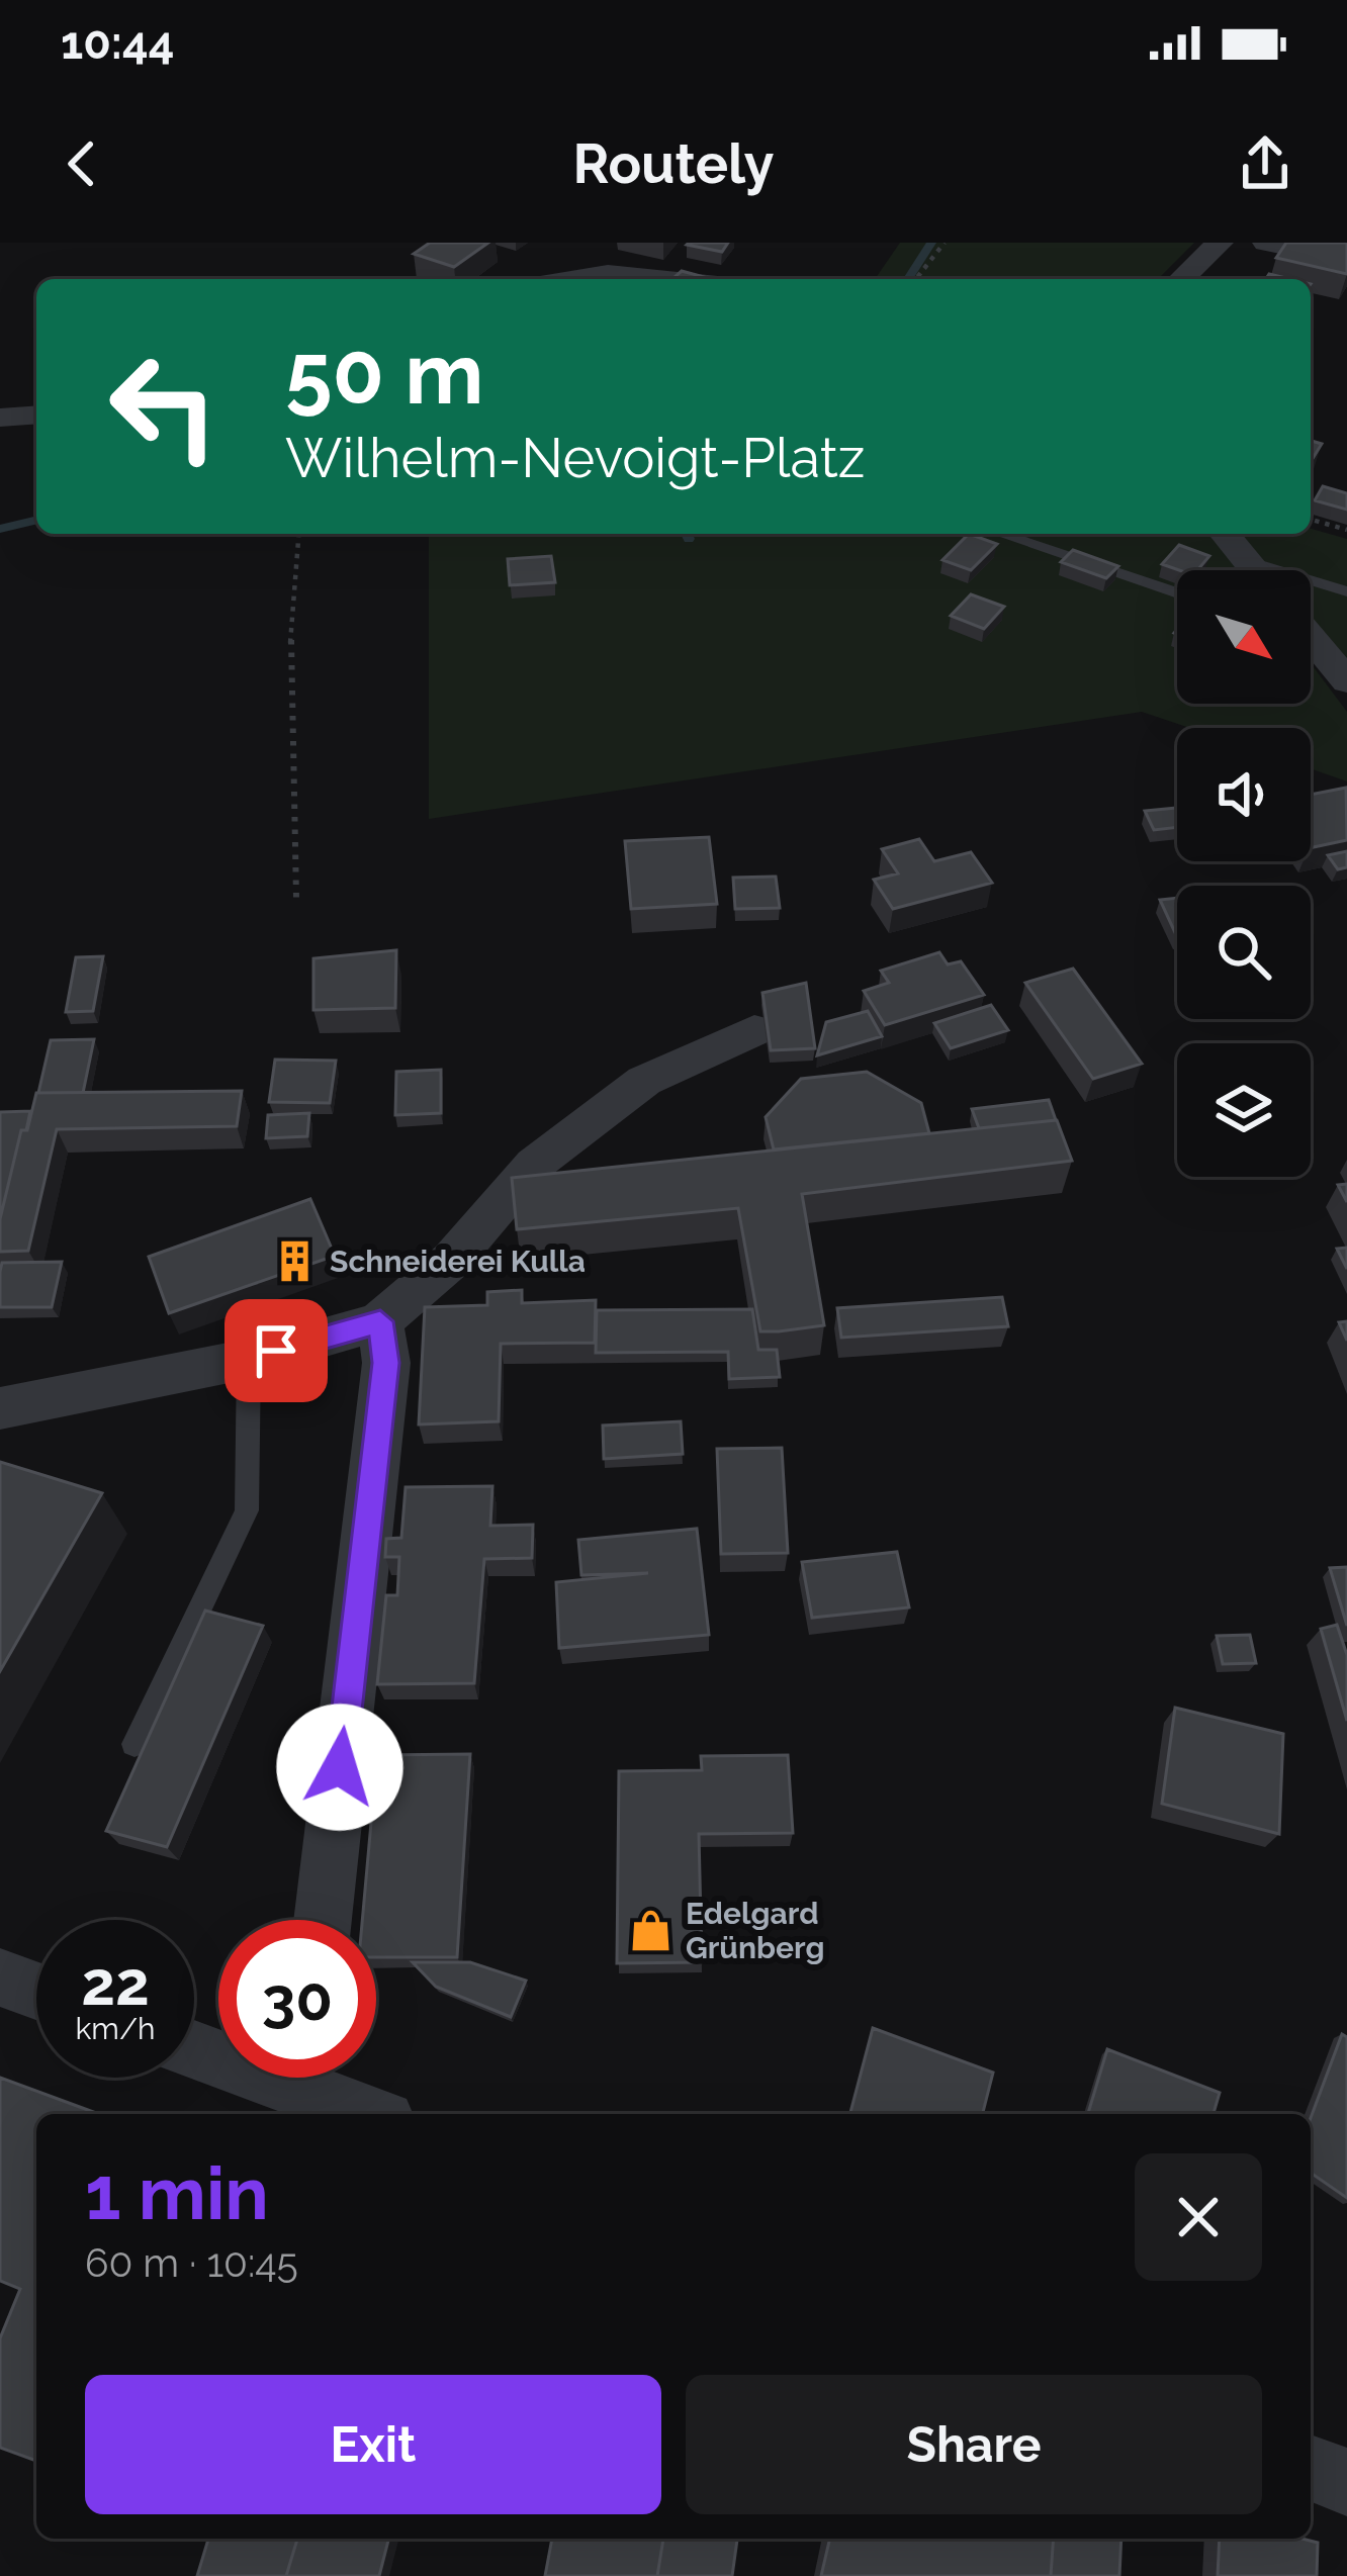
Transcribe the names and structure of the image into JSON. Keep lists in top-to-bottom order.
{
  "places": {
    "building": ["Schneiderei Kulla"],
    "shop": ["Edelgard Grünberg"]
  },
  "north": "bottom right",
  "page": {
    "status": "10:44",
    "header": "Routely",
    "turn": ["50 m", "Wilhelm-Nevoigt-Platz"],
    "speed": "22 km/h",
    "limit": "30",
    "heading": ["1 min", "60 m · 10:45"],
    "buttons": ["Exit", "Share"]
  }
}
